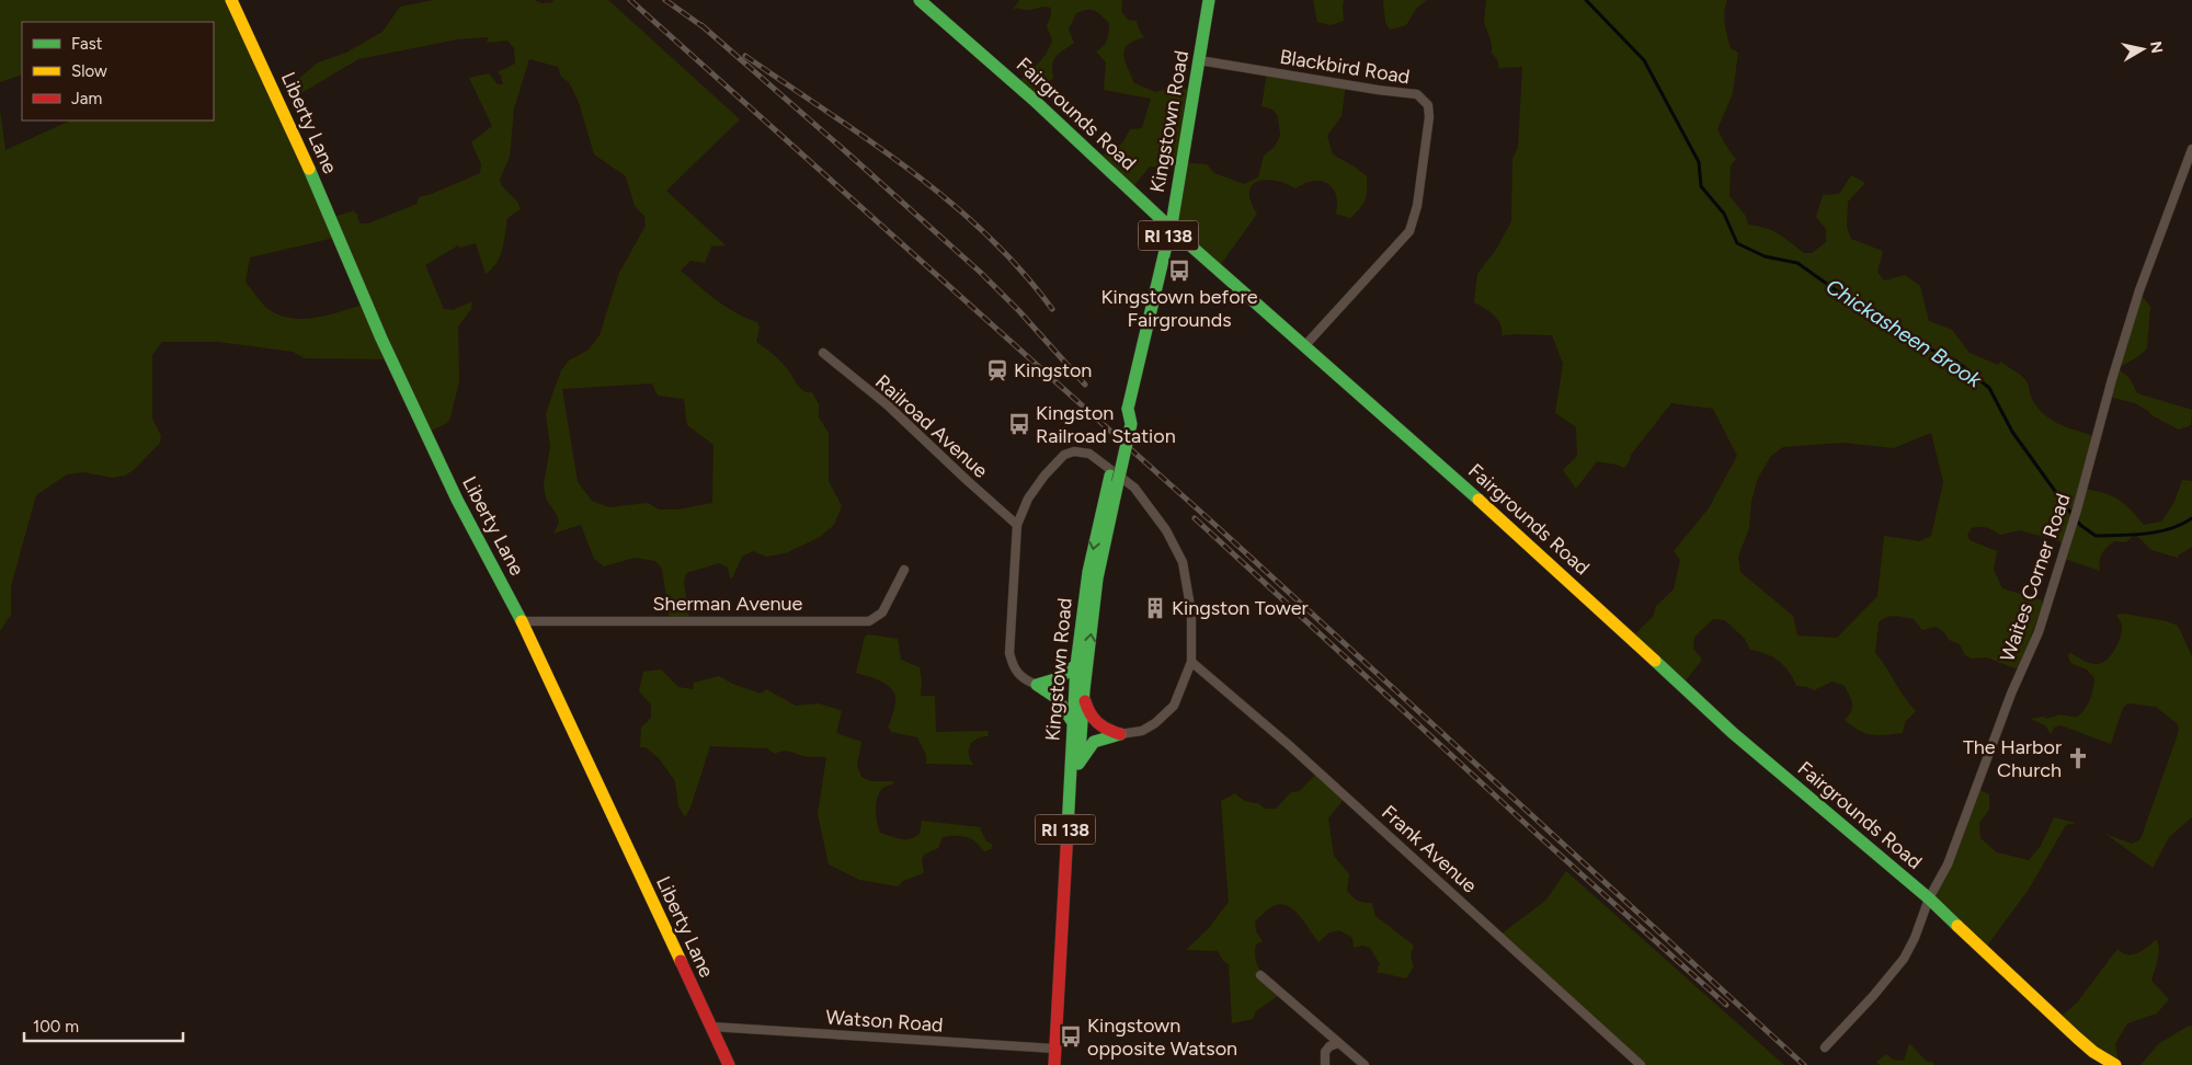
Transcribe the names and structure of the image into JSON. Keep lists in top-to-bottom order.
{
  "streets": {
    "street": [
      "Blackbird Road",
      "Fairgrounds Road",
      "Kingstown Road",
      "Liberty Lane",
      "RI 138",
      "Railroad Avenue",
      "Waites Corner Road",
      "Sherman Avenue",
      "Frank Avenue",
      "Watson Road"
    ]
  },
  "crossings": [
    ["Blackbird Road", "Fairgrounds Road"],
    ["Blackbird Road", "Kingstown Road"],
    ["Fairgrounds Road", "Kingstown Road"],
    ["Fairgrounds Road", "Waites Corner Road"],
    ["Kingstown Road", "Watson Road"],
    ["Liberty Lane", "Sherman Avenue"],
    ["Liberty Lane", "Watson Road"]
  ],
  "water": ["Chickasheen Brook"],
  "places": {
    "bus stop": ["Kingstown before Fairgrounds", "Kingston Railroad Station", "Kingstown opposite Watson"],
    "station": ["Kingston"],
    "building": ["Kingston Tower"],
    "church": ["The Harbor Church"]
  },
  "legend": ["Fast", "Slow", "Jam"],
  "scale_bar": "100 m",
  "north": "right"
}
